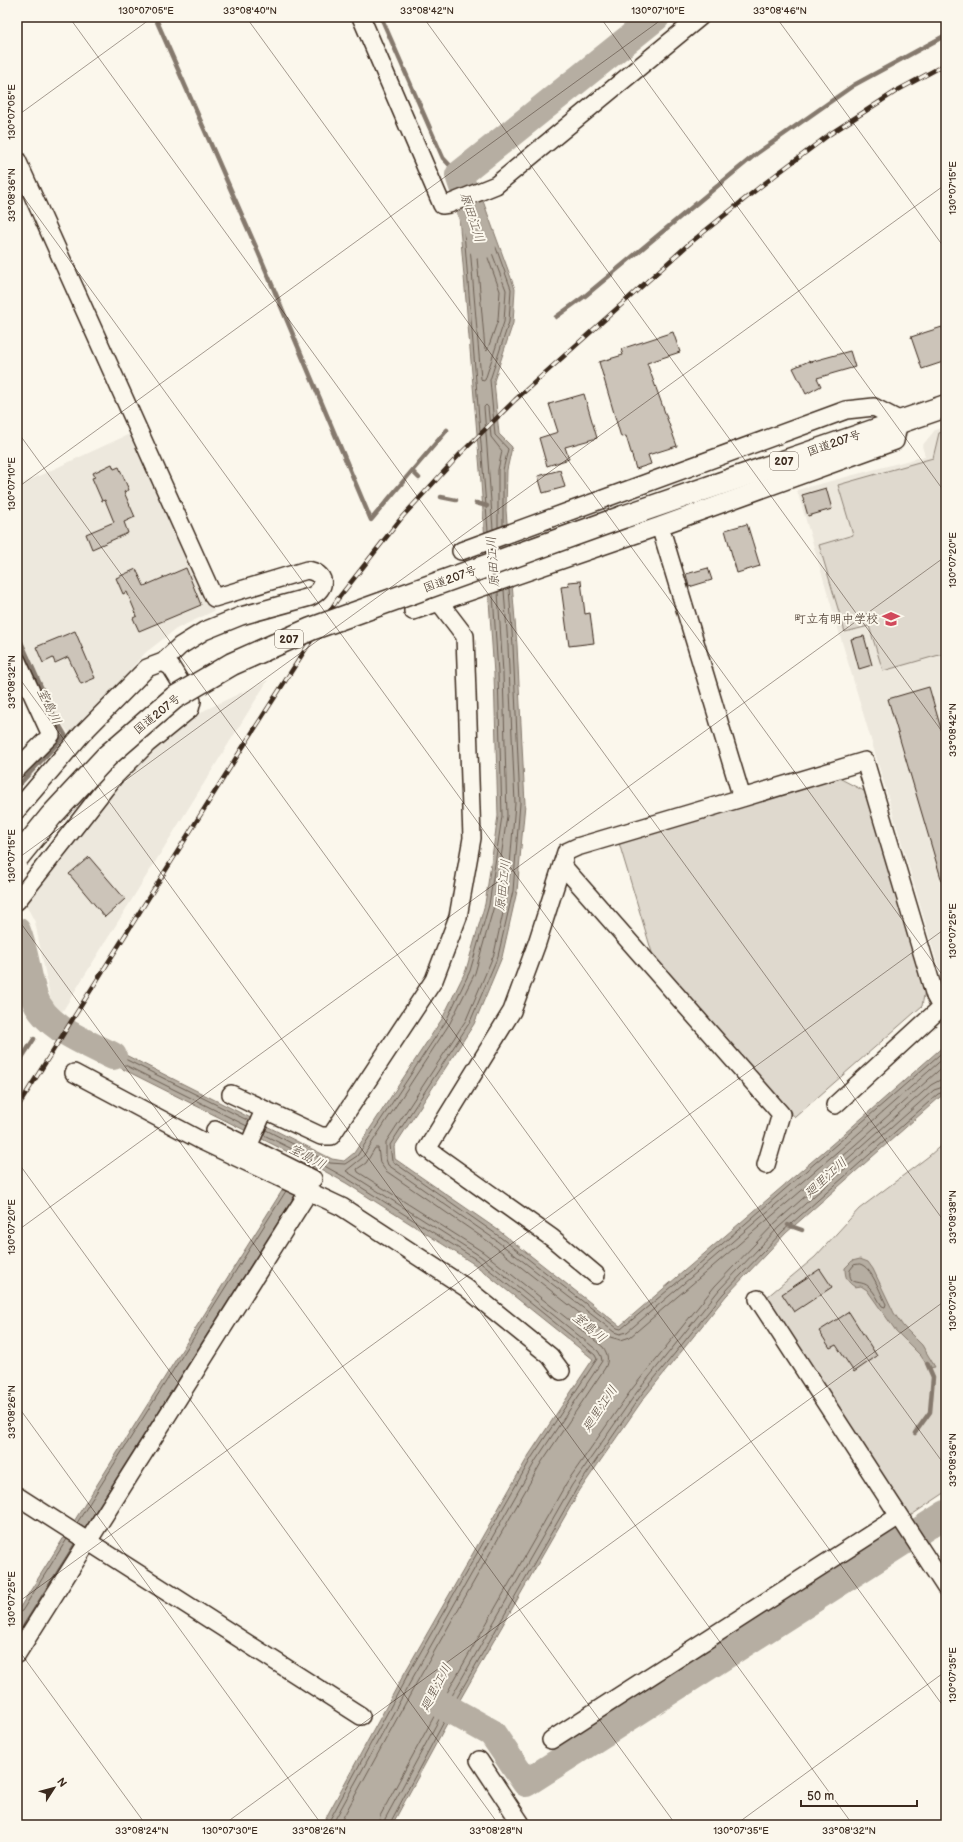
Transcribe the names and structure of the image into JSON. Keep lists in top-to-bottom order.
{
  "streets": {
    "highway": ["国道207号", "207"]
  },
  "water": ["原田江川", "室島川", "廻里江川"],
  "places": {
    "school or university": ["町立有明中学校"]
  },
  "scale_bar": "50 m",
  "north": "top right",
  "coordinates": [
    "130°07'05\"E",
    "33°08'40\"N",
    "33°08'42\"N",
    "130°07'10\"E",
    "33°08'46\"N",
    "130°07'15\"E",
    "33°08'36\"N",
    "130°07'20\"E",
    "33°08'32\"N",
    "130°07'25\"E",
    "33°08'38\"N",
    "130°07'30\"E",
    "33°08'26\"N",
    "130°07'35\"E",
    "33°08'24\"N",
    "33°08'28\"N"
  ]
}
